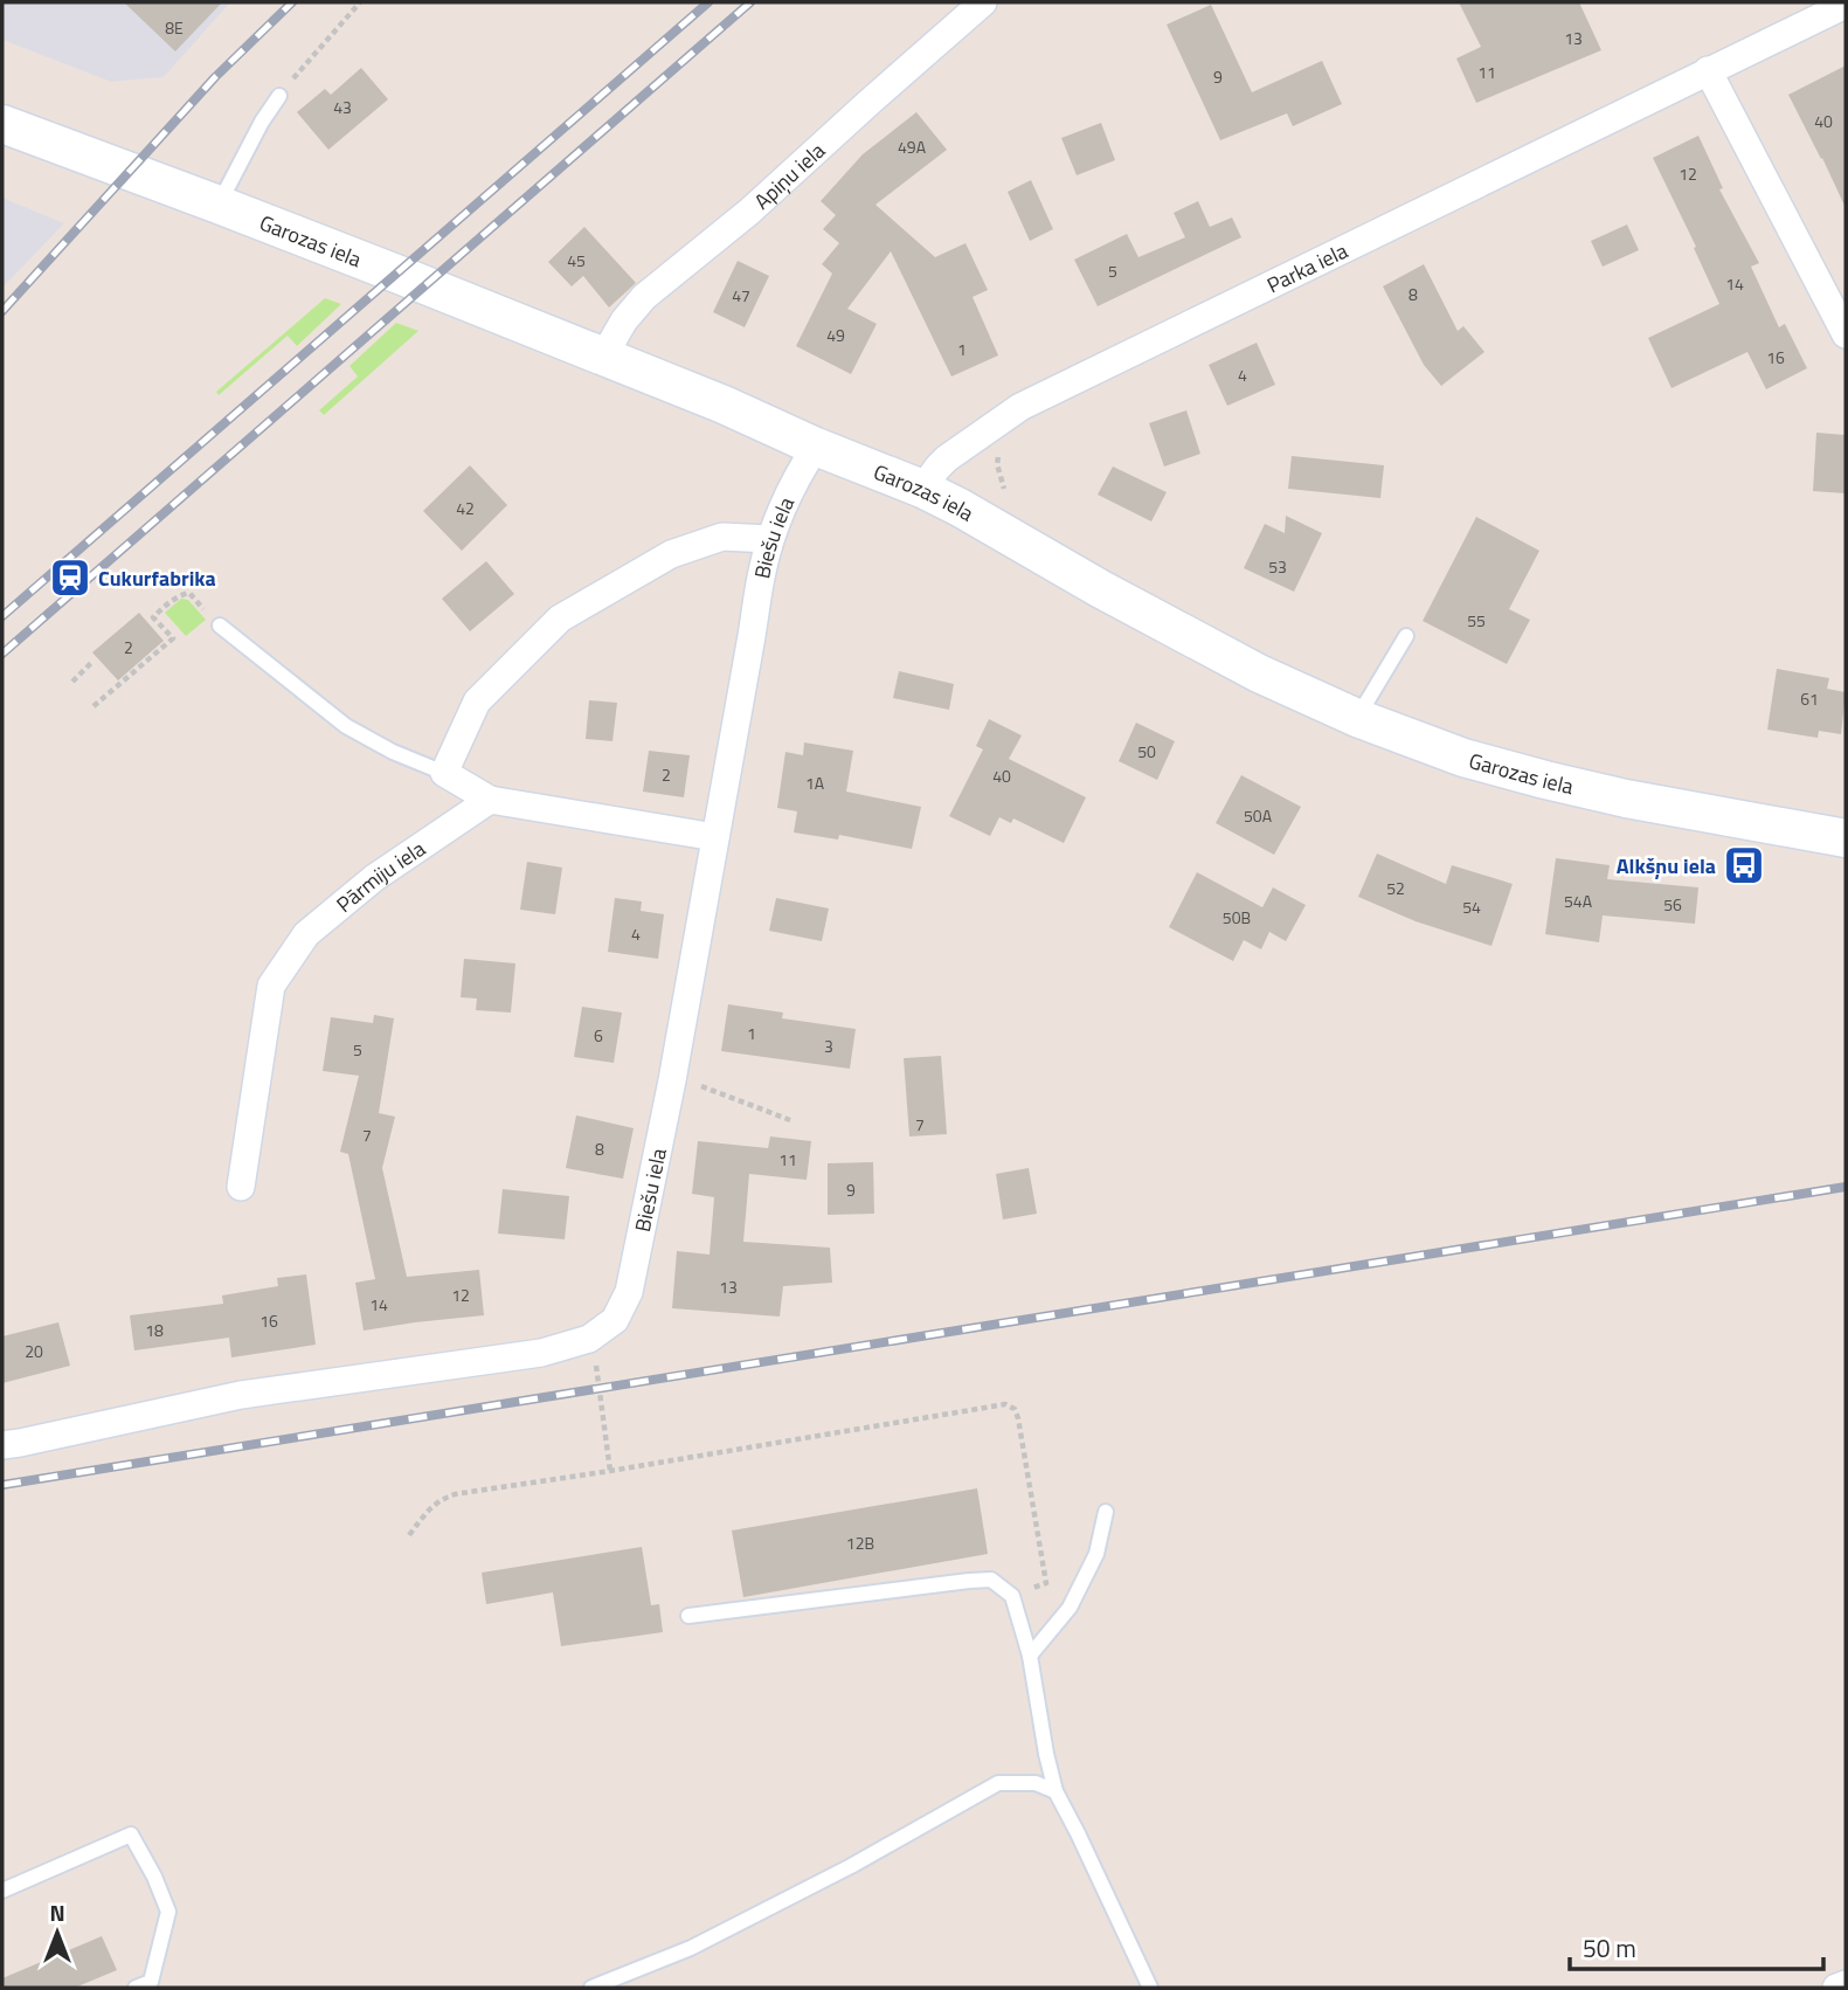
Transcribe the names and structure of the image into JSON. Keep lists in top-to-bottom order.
{
  "streets": {
    "main road": ["Garozas iela"],
    "street": [
      "Apiņu iela",
      "Parka iela",
      "Biešu iela",
      "Pārmiju iela"
    ]
  },
  "crossings": [
    ["Apiņu iela", "Garozas iela"],
    ["Garozas iela", "Parka iela"],
    ["Garozas iela", "Biešu iela"]
  ],
  "places": {
    "station": ["Cukurfabrika"],
    "bus stop": ["Alkšņu iela"]
  },
  "house_numbers": [
    "8E",
    "13",
    "11",
    "9",
    "43",
    "40",
    "49A",
    "12",
    "45",
    "5",
    "14",
    "8",
    "47",
    "49",
    "1",
    "16",
    "4",
    "42",
    "53",
    "55",
    "2",
    "61",
    "50",
    "2",
    "40",
    "1A",
    "50A",
    "52",
    "54A",
    "56",
    "54",
    "50B",
    "4",
    "1",
    "6",
    "3",
    "5",
    "7",
    "7",
    "8",
    "11",
    "9",
    "13",
    "12",
    "14",
    "16",
    "18",
    "20",
    "12B"
  ],
  "scale_bar": "50 m",
  "north": "top"
}
